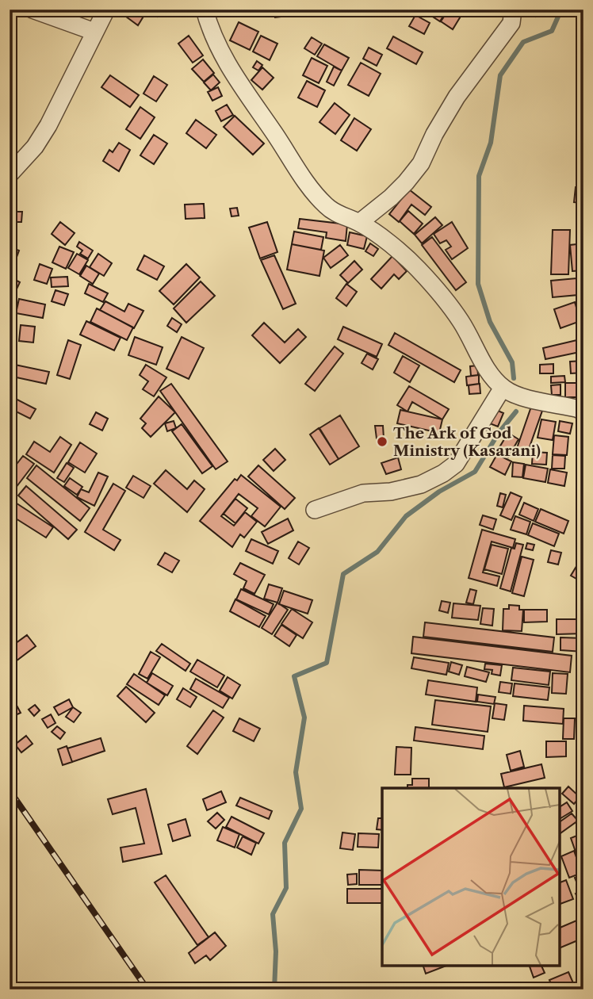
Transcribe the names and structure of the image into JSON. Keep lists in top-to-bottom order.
{
  "places": ["The Ark of God Ministry (Kasarani)"]
}
